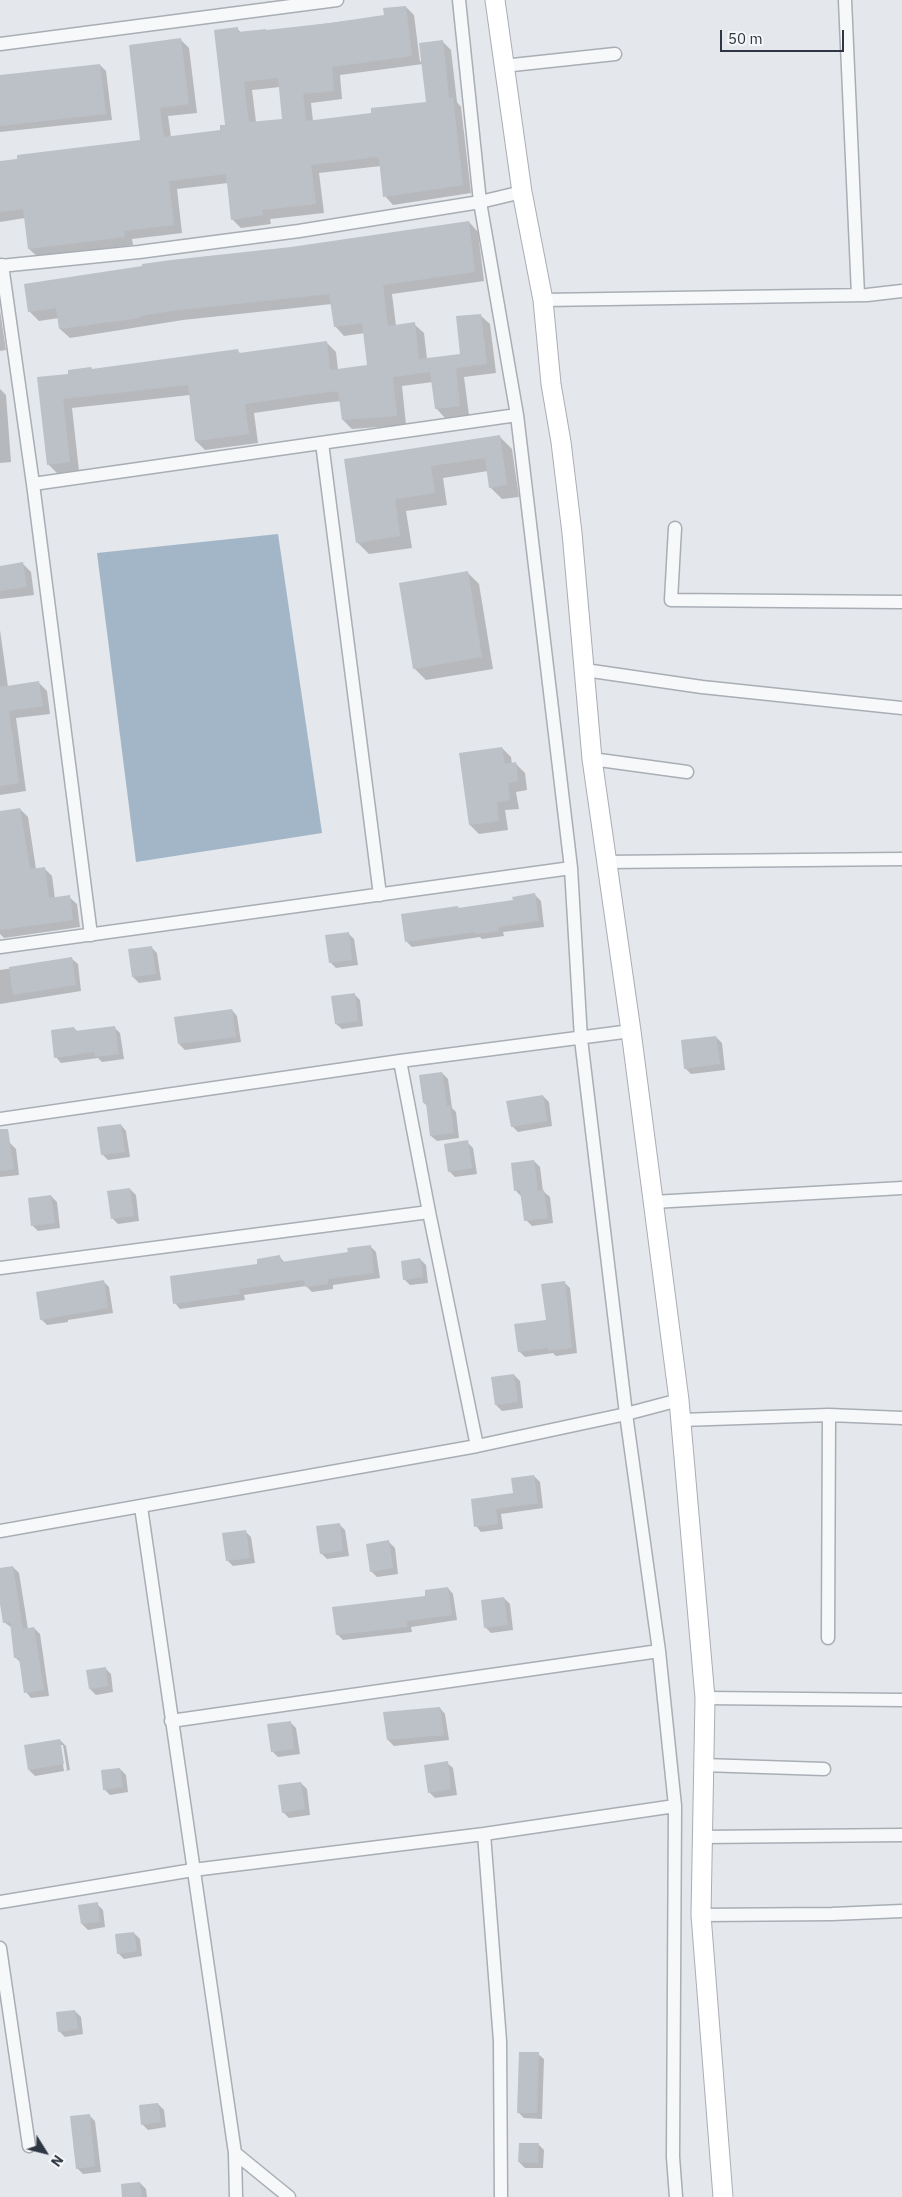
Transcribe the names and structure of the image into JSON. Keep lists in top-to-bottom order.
{
  "scale_bar": "50 m",
  "north": "bottom right"
}
